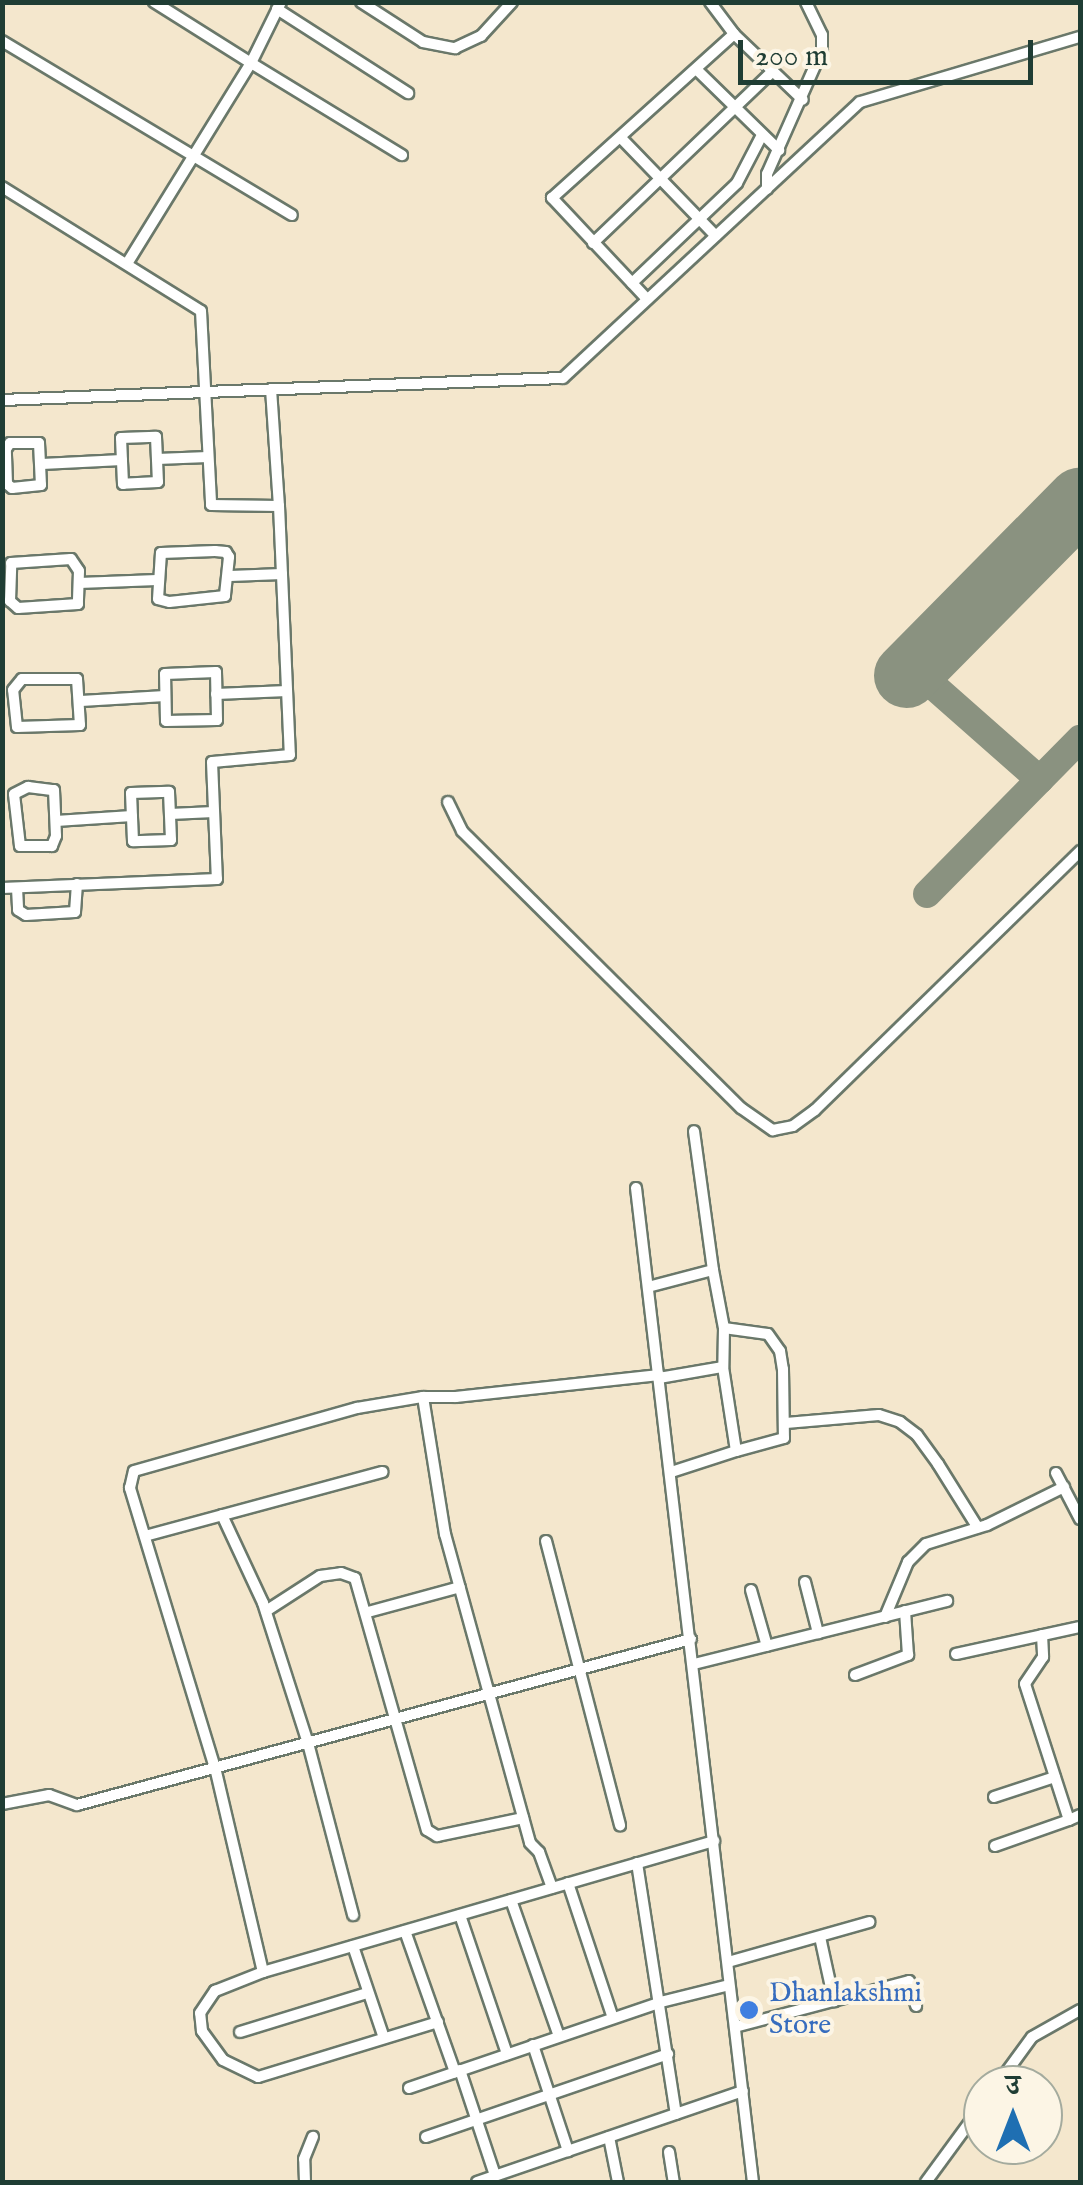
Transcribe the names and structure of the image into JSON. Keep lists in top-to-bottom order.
{
  "places": ["Dhanlakshmi Store"],
  "scale_bar": "200 m",
  "north": "top"
}
